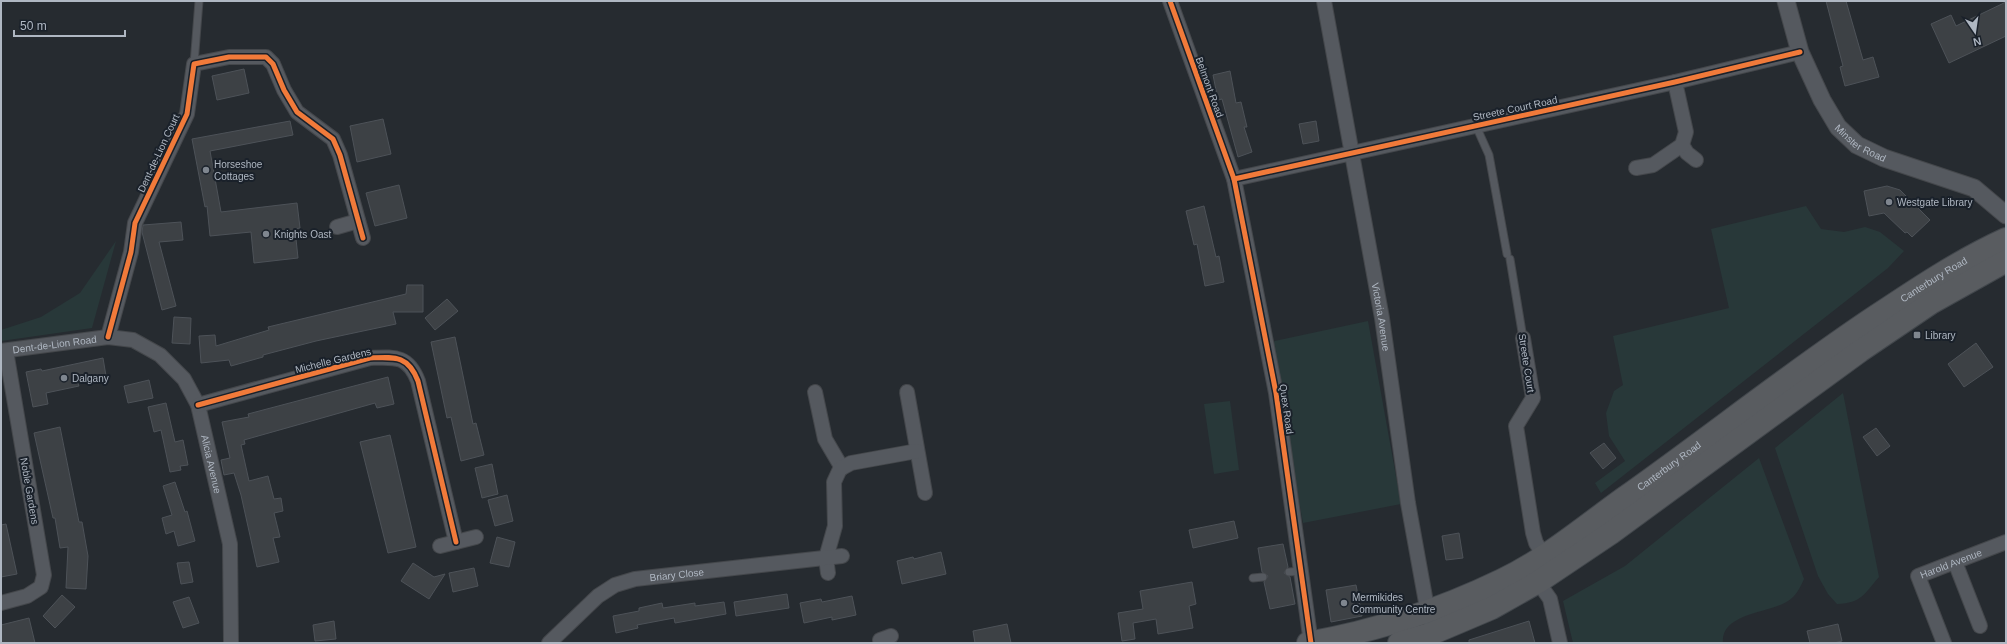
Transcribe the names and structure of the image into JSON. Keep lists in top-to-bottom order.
{
  "streets": {
    "highway": ["Canterbury Road"],
    "street": [
      "Belmont Road",
      "Streete Court Road",
      "Minster Road",
      "Dent-de-Lion Court",
      "Victoria Avenue",
      "Dent-de-Lion Road",
      "Michelle Gardens",
      "Streete Court",
      "Quex Road",
      "Alicia Avenue",
      "Noble Gardens",
      "Harold Avenue",
      "Briary Close"
    ]
  },
  "crossings": [
    ["Belmont Road", "Streete Court Road"],
    ["Belmont Road", "Quex Road"],
    ["Streete Court Road", "Minster Road"],
    ["Streete Court Road", "Victoria Avenue"],
    ["Streete Court Road", "Streete Court"],
    ["Streete Court Road", "Quex Road"],
    ["Dent-de-Lion Court", "Dent-de-Lion Road"],
    ["Dent-de-Lion Court", "Alicia Avenue"],
    ["Canterbury Road", "Victoria Avenue"],
    ["Canterbury Road", "Streete Court"],
    ["Canterbury Road", "Quex Road"],
    ["Dent-de-Lion Road", "Alicia Avenue"],
    ["Dent-de-Lion Road", "Noble Gardens"],
    ["Michelle Gardens", "Alicia Avenue"]
  ],
  "places": {
    "other": [
      "Horseshoe Cottages",
      "Westgate Library",
      "Knights Oast",
      "Dalgany",
      "Mermikides Community Centre"
    ],
    "transit": ["Library"]
  },
  "scale_bar": "50 m",
  "north": "bottom"
}
